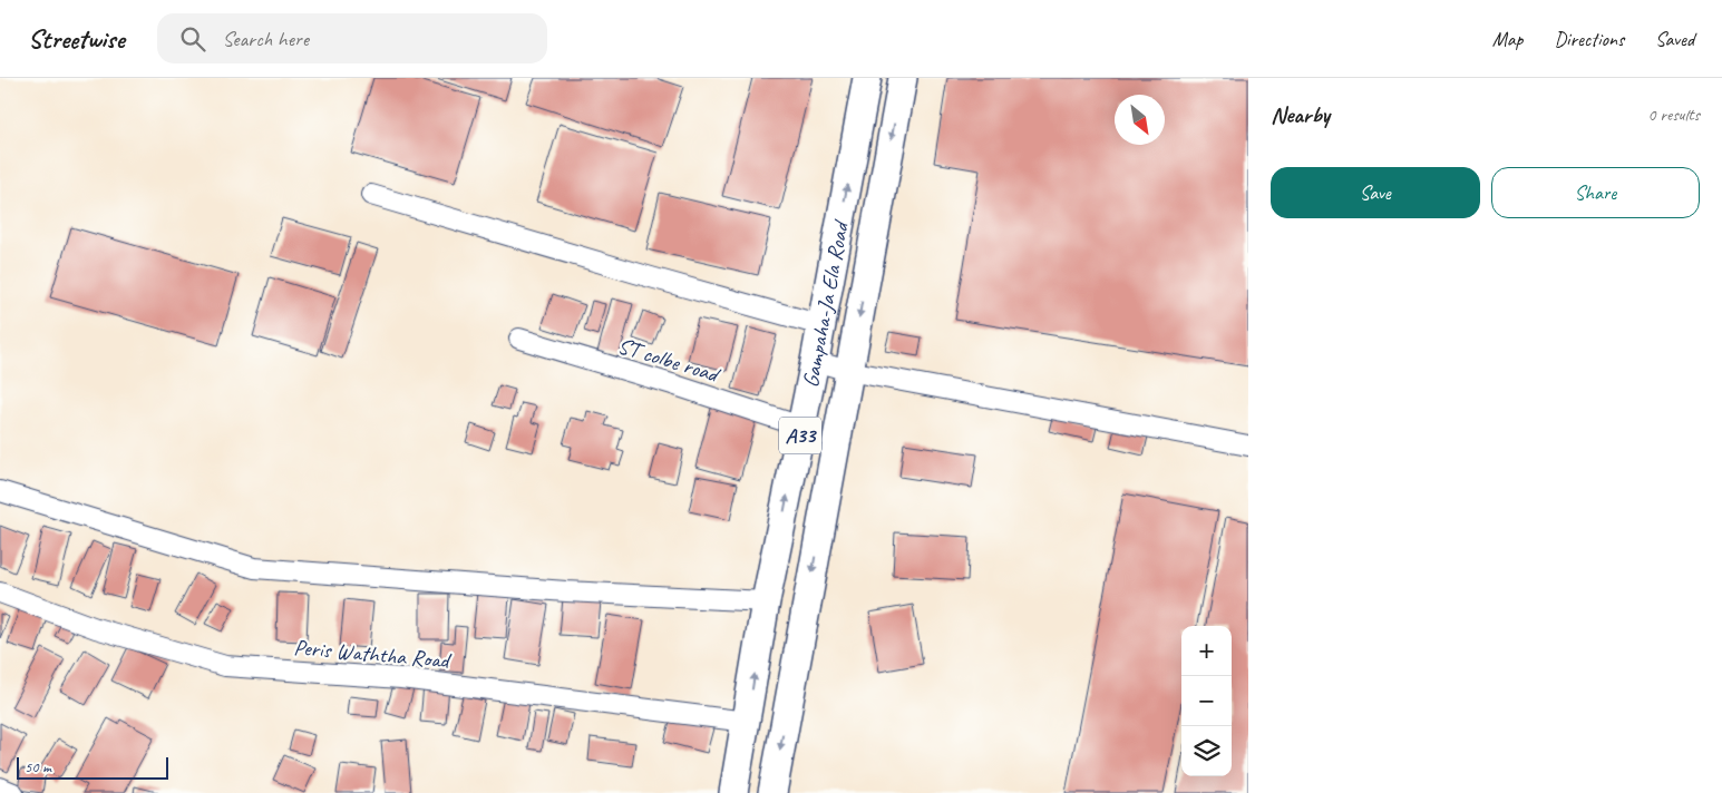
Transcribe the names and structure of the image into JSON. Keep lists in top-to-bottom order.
{
  "streets": {
    "highway": ["Gampaha-Ja Ela Road", "A33"],
    "street": ["ST colbe road", "Peris Waththa Road"]
  },
  "crossings": [
    ["Gampaha-Ja Ela Road", "ST colbe road"],
    ["Gampaha-Ja Ela Road", "Peris Waththa Road"]
  ],
  "scale_bar": "50 m",
  "north": "bottom right",
  "page": {
    "header": "Streetwise",
    "search": "Search here",
    "nav": ["Map", "Directions", "Saved"],
    "heading": ["Nearby", "0 results"],
    "buttons": ["Save", "Share"],
    "map_buttons": ["+", "−"],
    "scale": "50 m"
  }
}
